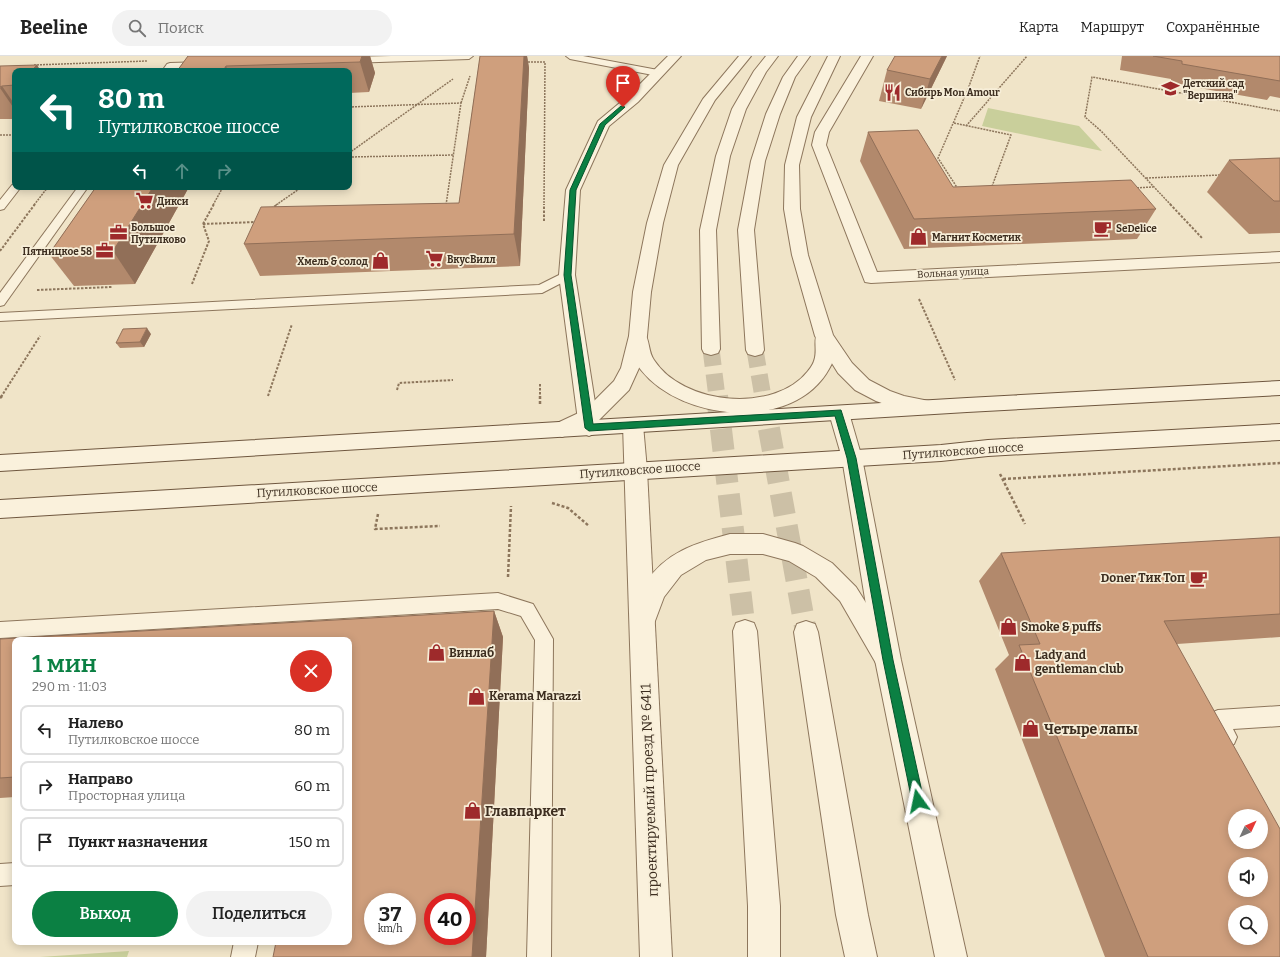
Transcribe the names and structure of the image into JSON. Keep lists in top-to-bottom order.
{
  "streets": {
    "street": ["Вольная улица", "Путилковское шоссе", "проектируемый проезд № 6411"]
  },
  "crossings": [
    ["Путилковское шоссе", "проектируемый проезд № 6411"]
  ],
  "places": {
    "school or university": ["Детский сад \"Вершина\""],
    "restaurant": ["Сибирь Mon Amour"],
    "supermarket": ["Дикси", "ВкусВилл"],
    "cafe": ["SeDelice", "Doner Тик Топ"],
    "office": ["Большое Путилково", "Пятницкое 58"],
    "shop": [
      "Магнит Косметик",
      "Хмель & солод",
      "Smoke & puffs",
      "Винлаб",
      "Lady and gentleman club",
      "Kerama Marazzi",
      "Четыре лапы",
      "Главпаркет"
    ]
  },
  "north": "top right",
  "page": {
    "header": "Beeline",
    "search": "Поиск",
    "nav": ["Карта", "Маршрут", "Сохранённые"],
    "turn": ["80 m", "Путилковское шоссе"],
    "heading": ["1 мин", "290 m · 11:03"],
    "list": [
      {
        "name": "Налево",
        "note": "Путилковское шоссе",
        "value": "80 m"
      },
      {
        "name": "Направо",
        "note": "Просторная улица",
        "value": "60 m"
      },
      {
        "name": "Пункт назначения",
        "value": "150 m"
      }
    ],
    "buttons": ["Выход", "Поделиться"],
    "speed": "37 km/h",
    "limit": "40"
  }
}
